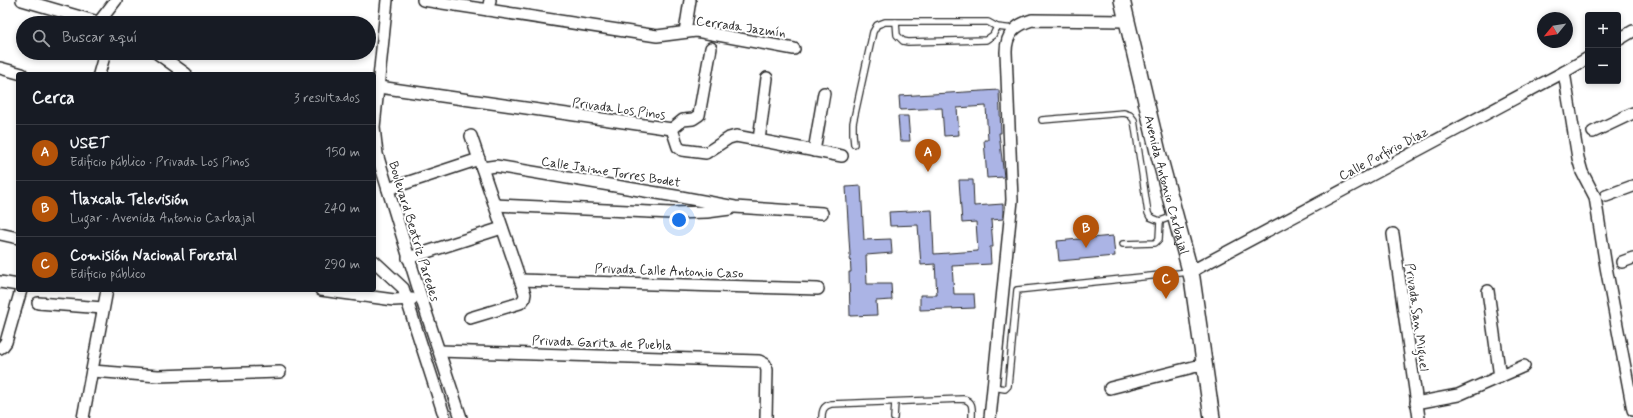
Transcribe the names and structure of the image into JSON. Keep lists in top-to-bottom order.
{
  "streets": {
    "street": [
      "Cerrada Jazmín",
      "Privada Los Pinos",
      "Calle Porfirio Díaz",
      "Calle Jaime Torres Bodet",
      "Avenida Antonio Carbajal",
      "Boulevard Beatriz Paredes",
      "Privada Calle Antonio Caso",
      "Privada San Miguel",
      "Privada Garita de Puebla"
    ]
  },
  "crossings": [
    ["Privada Los Pinos", "Boulevard Beatriz Paredes"],
    ["Calle Porfirio Díaz", "Avenida Antonio Carbajal"],
    ["Calle Jaime Torres Bodet", "Boulevard Beatriz Paredes"],
    ["Boulevard Beatriz Paredes", "Privada Garita de Puebla"]
  ],
  "north": "bottom left",
  "page": {
    "map_buttons": ["+", "−"],
    "search": "Buscar aquí",
    "heading": ["Cerca", "3 resultados"],
    "list": [
      {
        "mark": "A",
        "name": "USET",
        "note": "Edificio público · Privada Los Pinos",
        "value": "150 m"
      },
      {
        "mark": "B",
        "name": "Tlaxcala Televisión",
        "note": "Lugar · Avenida Antonio Carbajal",
        "value": "240 m"
      },
      {
        "mark": "C",
        "name": "Comisión Nacional Forestal",
        "note": "Edificio público",
        "value": "290 m"
      }
    ],
    "pins": ["A", "B", "C"]
  }
}
